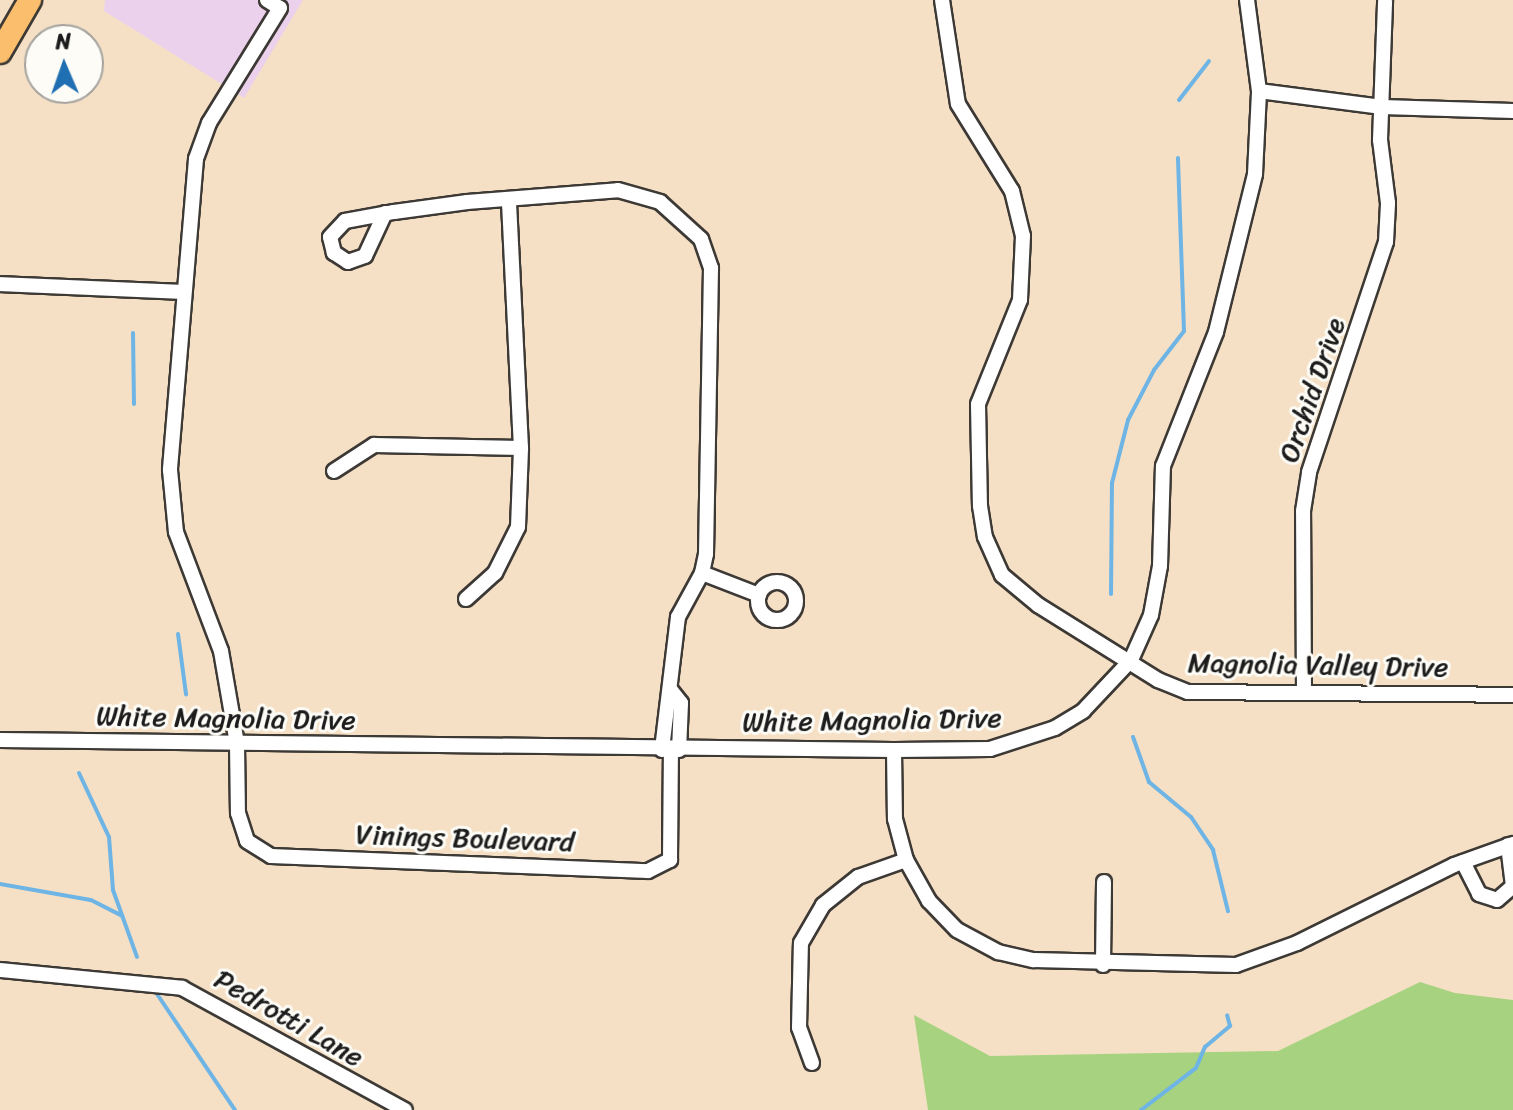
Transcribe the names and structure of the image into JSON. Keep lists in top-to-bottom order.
{
  "streets": {
    "street": [
      "Orchid Drive",
      "Magnolia Valley Drive",
      "White Magnolia Drive",
      "Vinings Boulevard",
      "Pedrotti Lane"
    ]
  },
  "crossings": [
    ["Orchid Drive", "Magnolia Valley Drive"],
    ["Magnolia Valley Drive", "White Magnolia Drive"],
    ["White Magnolia Drive", "Vinings Boulevard"]
  ],
  "north": "top"
}
